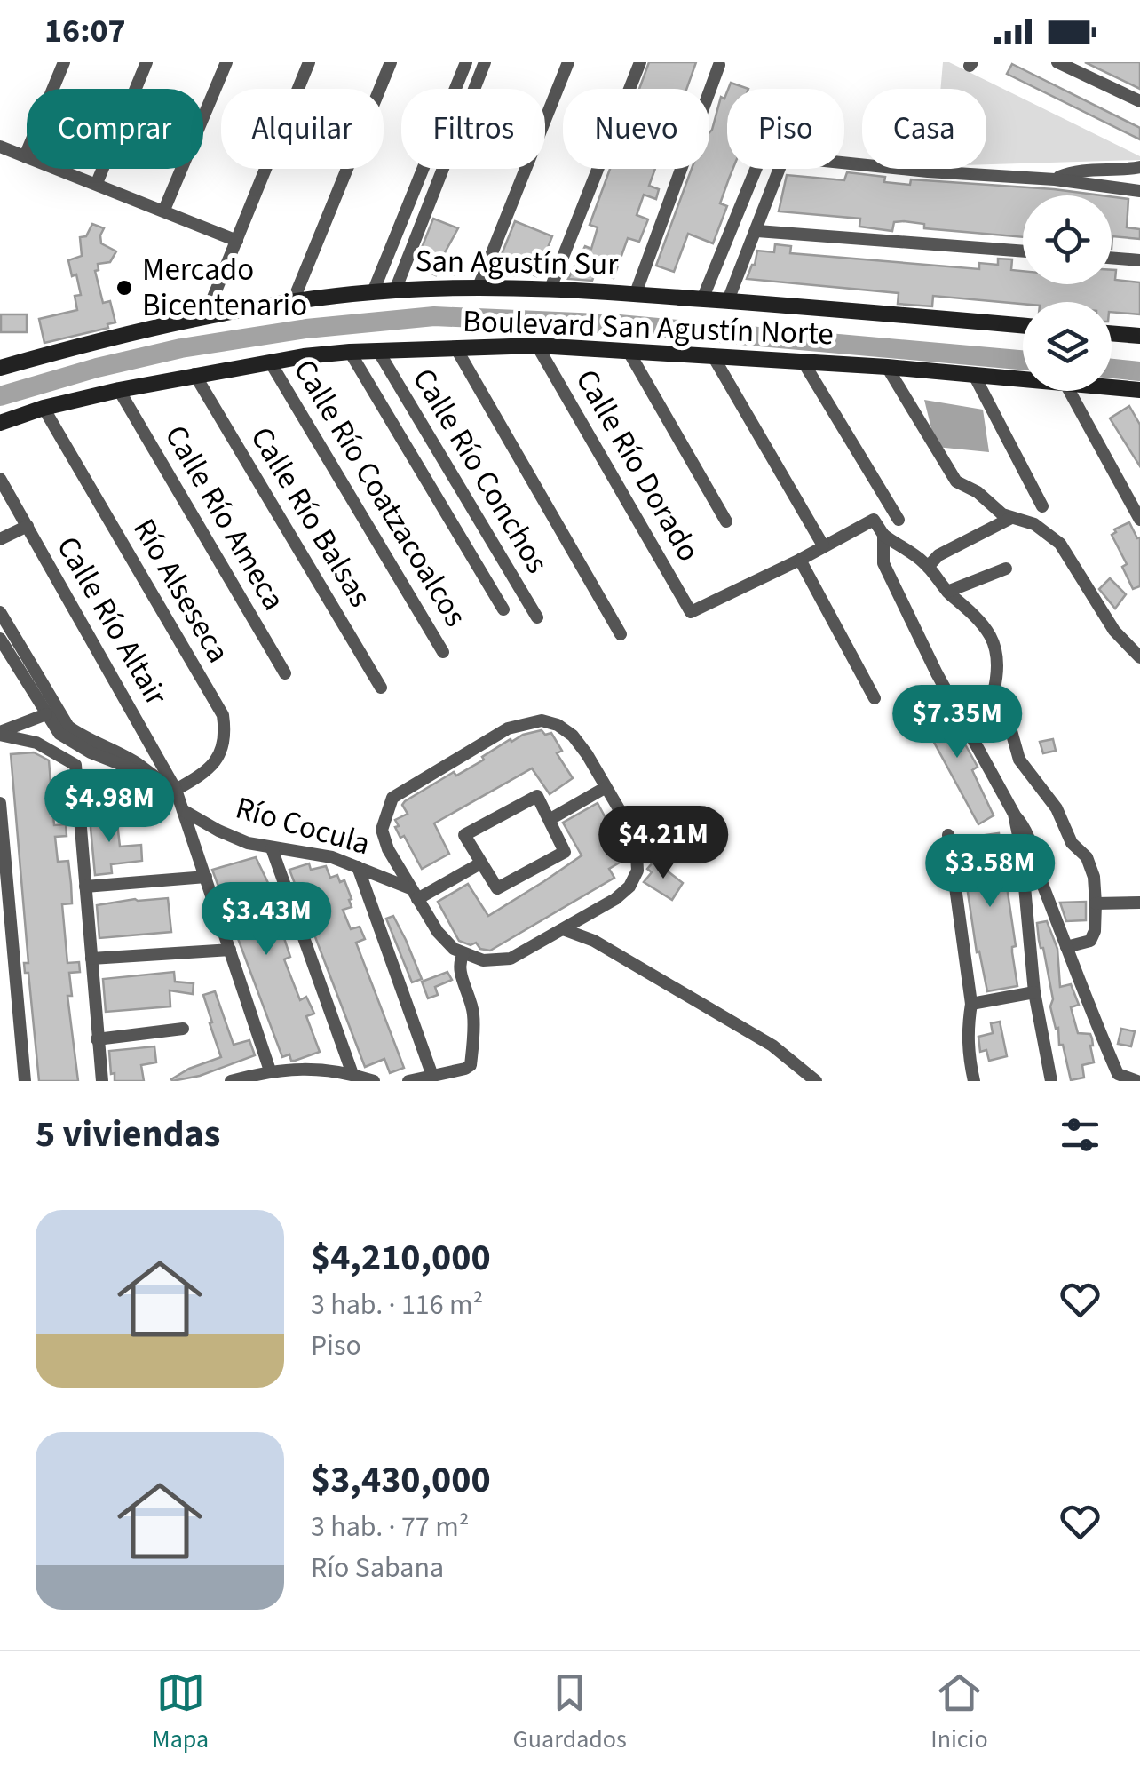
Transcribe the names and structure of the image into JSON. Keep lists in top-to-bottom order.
{
  "streets": {
    "main road": ["San Agustín Sur", "Boulevard San Agustín Norte"],
    "street": [
      "Calle Río Dorado",
      "Calle Río Conchos",
      "Calle Río Coatzacoalcos",
      "Calle Río Balsas",
      "Calle Río Ameca",
      "Río Alseseca",
      "Calle Río Altair",
      "Río Cocula"
    ]
  },
  "crossings": [
    ["Boulevard San Agustín Norte", "Calle Río Dorado"],
    ["Boulevard San Agustín Norte", "Calle Río Conchos"],
    ["Boulevard San Agustín Norte", "Calle Río Coatzacoalcos"],
    ["Boulevard San Agustín Norte", "Calle Río Balsas"],
    ["Boulevard San Agustín Norte", "Calle Río Ameca"],
    ["Boulevard San Agustín Norte", "Río Alseseca"],
    ["Río Alseseca", "Calle Río Altair"],
    ["Calle Río Altair", "Río Cocula"]
  ],
  "places": ["Mercado Bicentenario"],
  "page": {
    "status": "16:07",
    "chip": [
      "Comprar",
      "Alquilar",
      "Filtros",
      "Nuevo",
      "Piso",
      "Casa"
    ],
    "price": [
      "$7.35M",
      "$4.98M",
      "$4.21M",
      "$3.58M",
      "$3.43M"
    ],
    "heading": "5 viviendas",
    "list": [
      {
        "name": "$4,210,000",
        "note": "3 hab. · 116 m² · Piso"
      },
      {
        "name": "$3,430,000",
        "note": "3 hab. · 77 m² · Río Sabana"
      }
    ],
    "tabs": ["Mapa", "Guardados", "Inicio"]
  }
}
